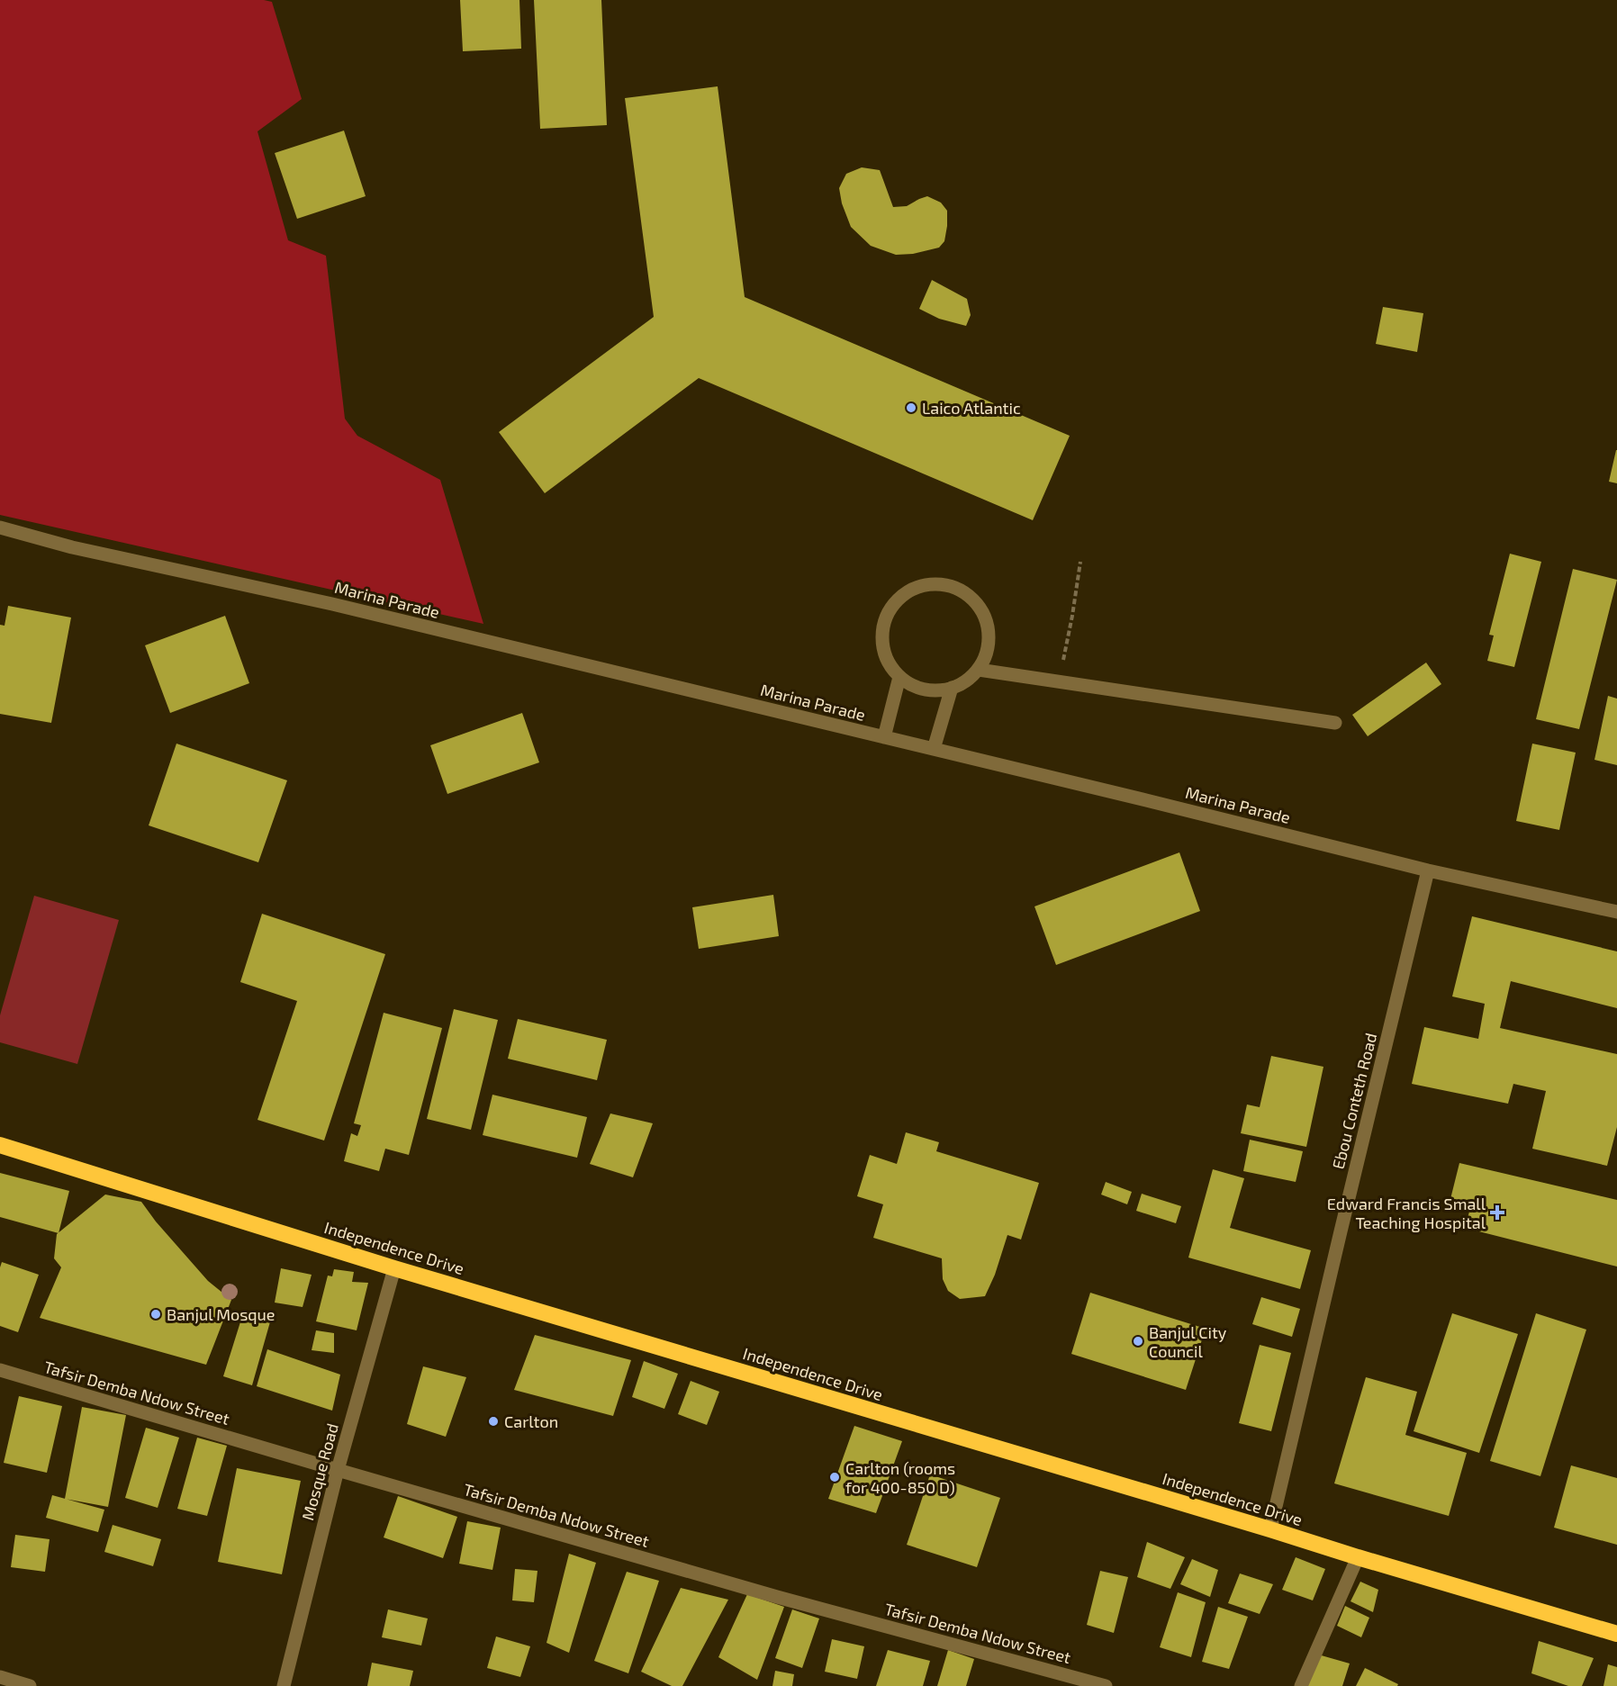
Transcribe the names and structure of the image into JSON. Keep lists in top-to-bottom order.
{
  "streets": {
    "highway": ["Independence Drive"],
    "street": [
      "Marina Parade",
      "Ebou Conteth Road",
      "Tafsir Demba Ndow Street",
      "Mosque Road"
    ]
  },
  "crossings": [
    ["Marina Parade", "Ebou Conteth Road"],
    ["Ebou Conteth Road", "Independence Drive"],
    ["Independence Drive", "Mosque Road"],
    ["Tafsir Demba Ndow Street", "Mosque Road"]
  ],
  "places": {
    "other": [
      "Laico Atlantic",
      "Banjul Mosque",
      "Banjul City Council",
      "Carlton",
      "Carlton (rooms for 400-850 D)"
    ],
    "health": ["Edward Francis Small Teaching Hospital"]
  }
}
